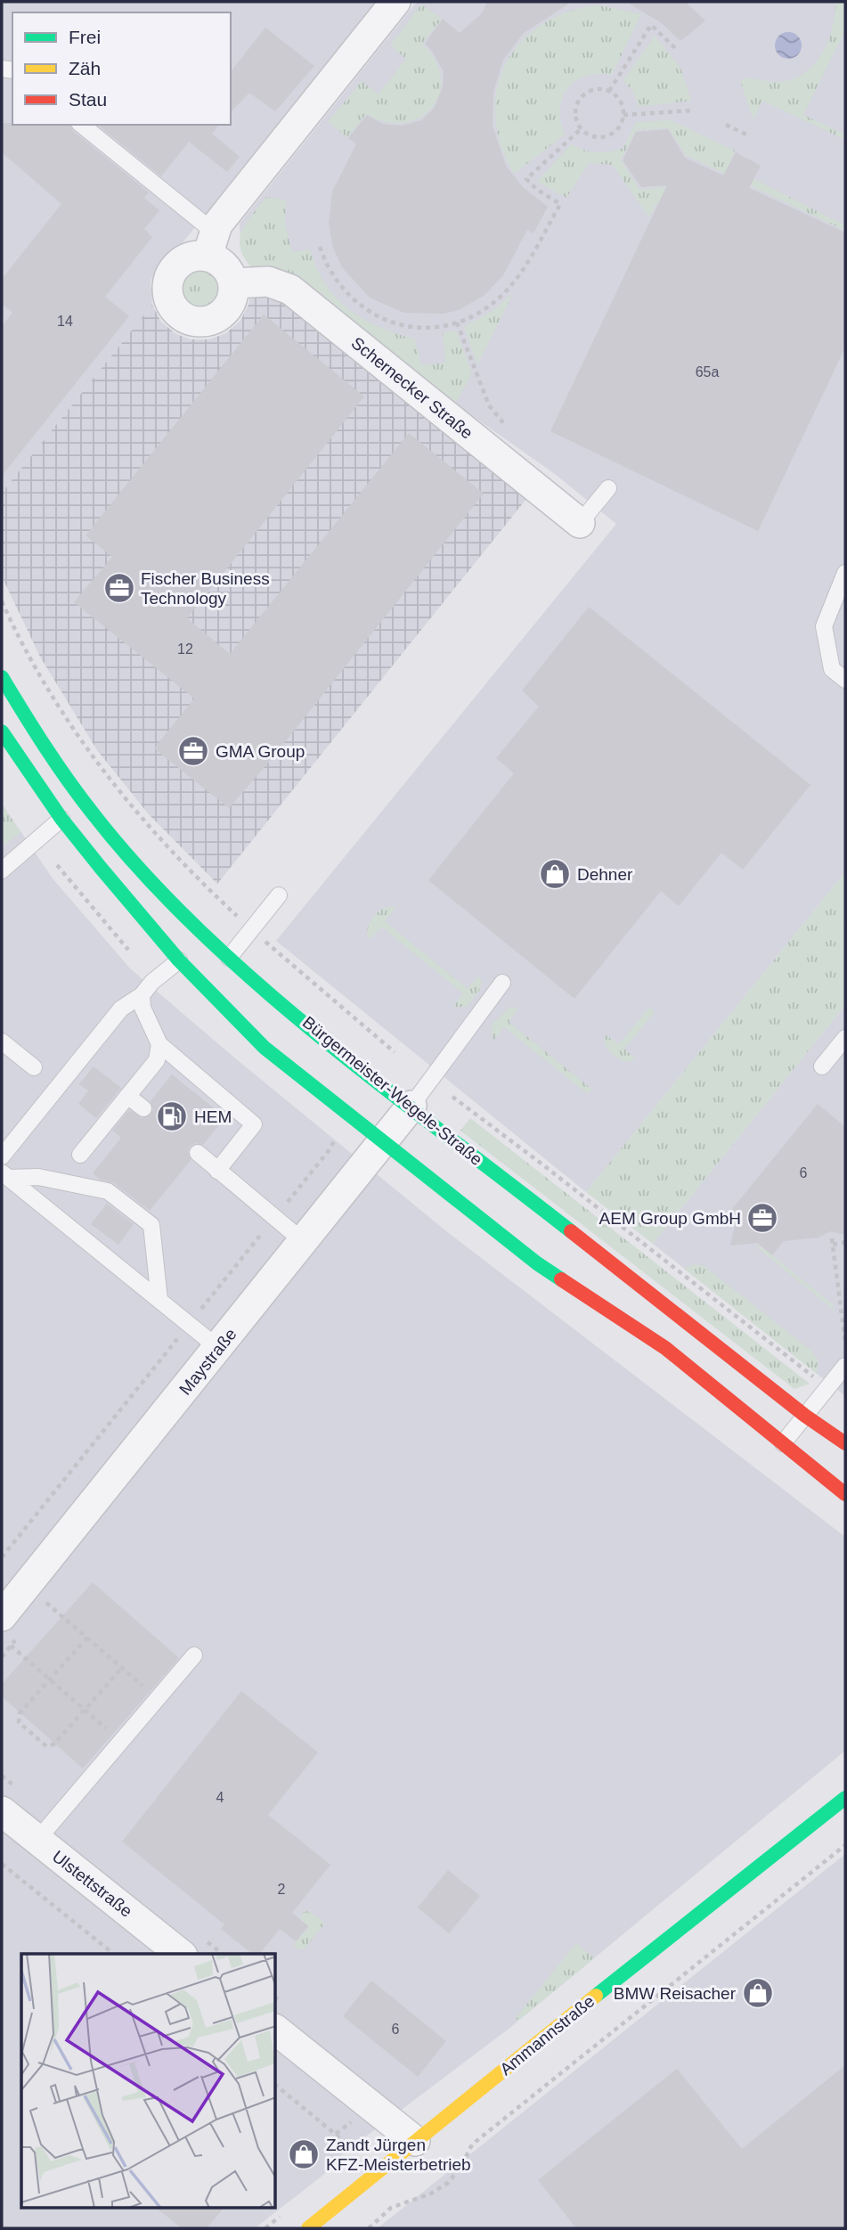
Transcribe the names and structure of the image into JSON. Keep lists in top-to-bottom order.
{
  "streets": {
    "main road": ["Bürgermeister-Wegele-Straße", "Ammannstraße"],
    "street": ["Schernecker Straße", "Maystraße", "Ulstettstraße"]
  },
  "crossings": [
    ["Bürgermeister-Wegele-Straße", "Maystraße"]
  ],
  "places": {
    "office": ["Fischer Business Technology", "GMA Group", "AEM Group GmbH"],
    "shop": ["Dehner", "BMW Reisacher", "Zandt Jürgen KFZ-Meisterbetrieb"],
    "fuel station": ["HEM"]
  },
  "house_numbers": [
    "14",
    "65a",
    "12",
    "6",
    "4",
    "2",
    "6"
  ],
  "legend": ["Frei", "Zäh", "Stau"]
}
